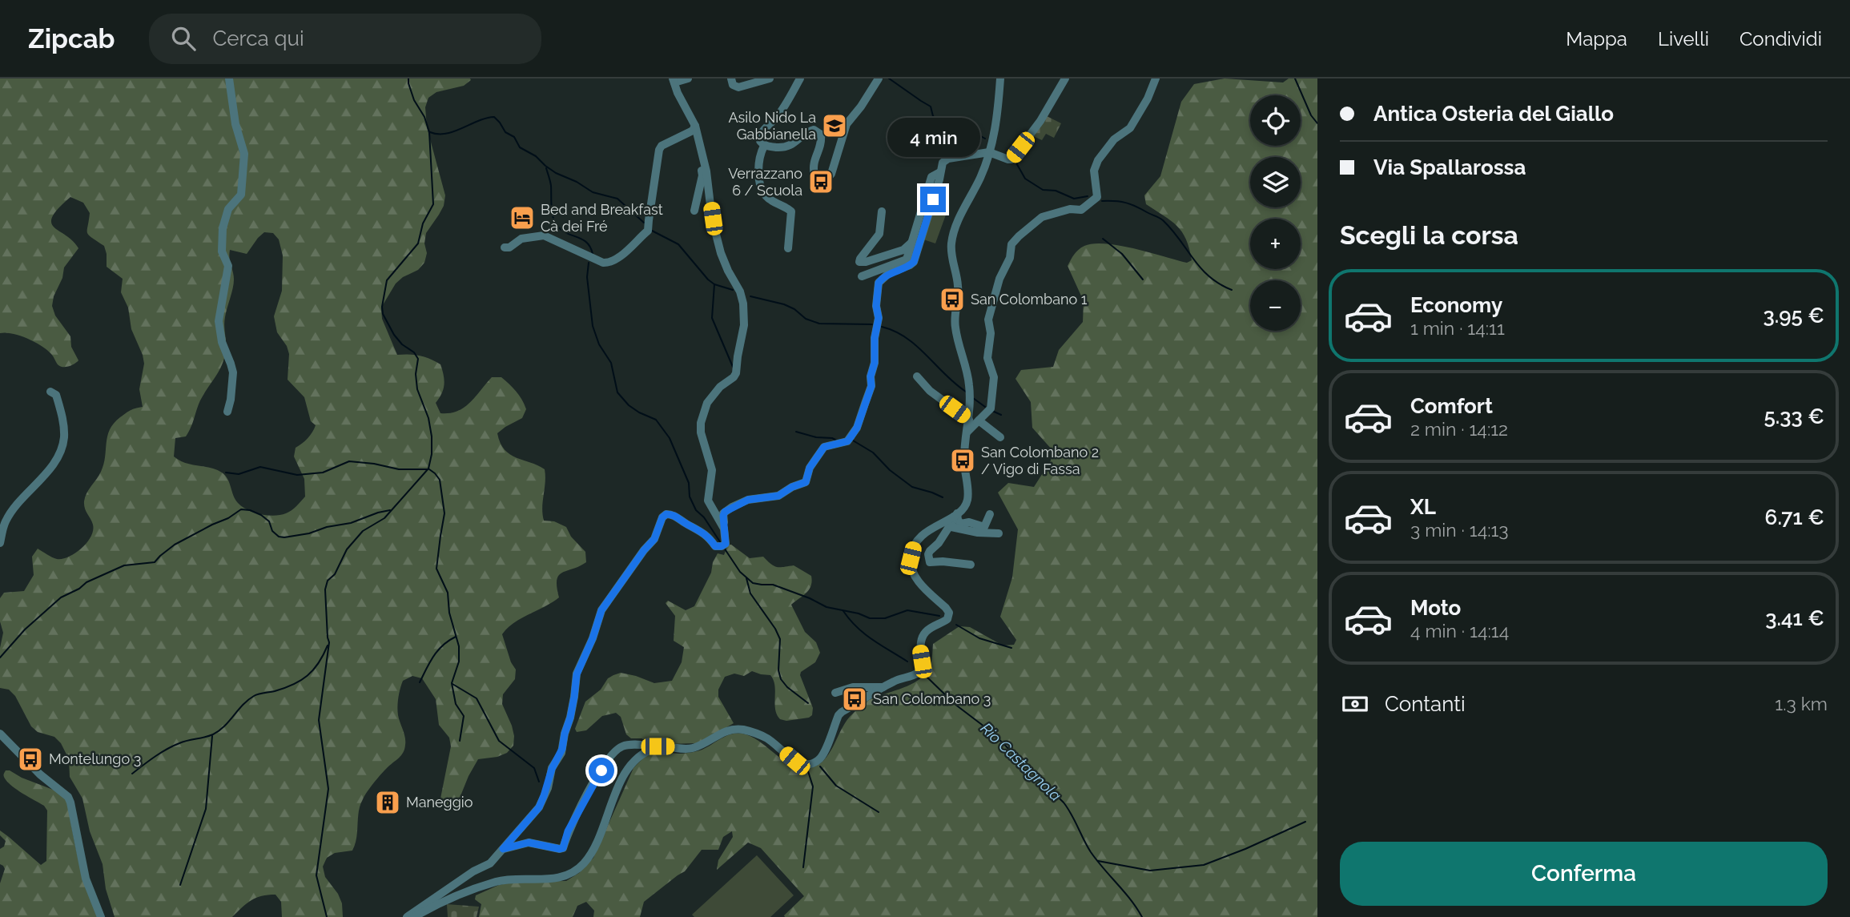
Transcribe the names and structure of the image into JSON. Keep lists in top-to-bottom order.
{
  "water": ["Rio Castagnola"],
  "places": {
    "school or university": ["Asilo Nido La Gabbianella"],
    "bus stop": [
      "Verrazzano 6 / Scuola",
      "San Colombano 1",
      "San Colombano 2 / Vigo di Fassa",
      "San Colombano 3",
      "Montelungo 3"
    ],
    "hotel": ["Bed and Breakfast Cà dei Fré"],
    "building": ["Maneggio"]
  },
  "page": {
    "header": "Zipcab",
    "search": "Cerca qui",
    "nav": ["Mappa", "Livelli", "Condividi"],
    "banner": ["Antica Osteria del Giallo", "Via Spallarossa"],
    "map_buttons": ["+", "−"],
    "bubble": "4 min",
    "heading": "Scegli la corsa",
    "list": [
      {
        "name": "Economy",
        "note": "1 min · 14:11",
        "value": "3.95 €"
      },
      {
        "name": "Comfort",
        "note": "2 min · 14:12",
        "value": "5.33 €"
      },
      {
        "name": "XL",
        "note": "3 min · 14:13",
        "value": "6.71 €"
      },
      {
        "name": "Moto",
        "note": "4 min · 14:14",
        "value": "3.41 €"
      }
    ],
    "pay": ["Contanti", "1.3 km"],
    "buttons": "Conferma"
  }
}
